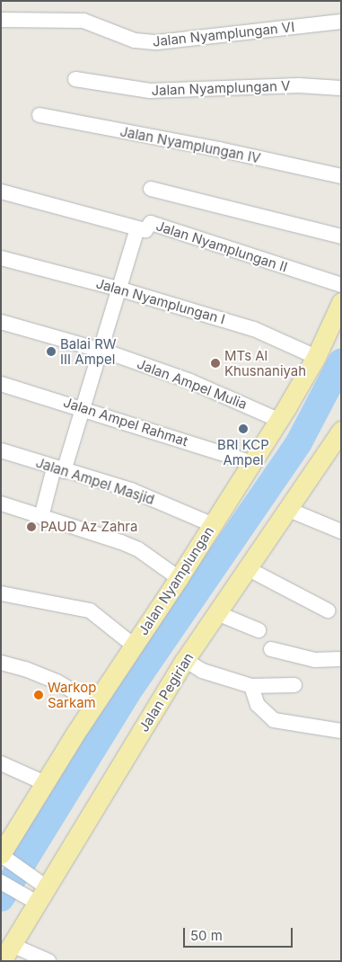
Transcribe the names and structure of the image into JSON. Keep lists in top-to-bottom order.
{
  "streets": {
    "main road": ["Jalan Nyamplungan", "Jalan Pegirian"],
    "street": [
      "Jalan Nyamplungan VI",
      "Jalan Nyamplungan V",
      "Jalan Nyamplungan IV",
      "Jalan Nyamplungan II",
      "Jalan Nyamplungan I",
      "Jalan Ampel Mulia",
      "Jalan Ampel Rahmat",
      "Jalan Ampel Masjid"
    ]
  },
  "crossings": [
    ["Jalan Nyamplungan I", "Jalan Nyamplungan"],
    ["Jalan Ampel Mulia", "Jalan Nyamplungan"],
    ["Jalan Ampel Rahmat", "Jalan Nyamplungan"],
    ["Jalan Ampel Masjid", "Jalan Nyamplungan"]
  ],
  "places": [
    "Balai RW III Ampel",
    "MTs Al Khusnaniyah",
    "BRI KCP Ampel",
    "PAUD Az Zahra",
    "Warkop Sarkam"
  ],
  "scale_bar": "50 m"
}
